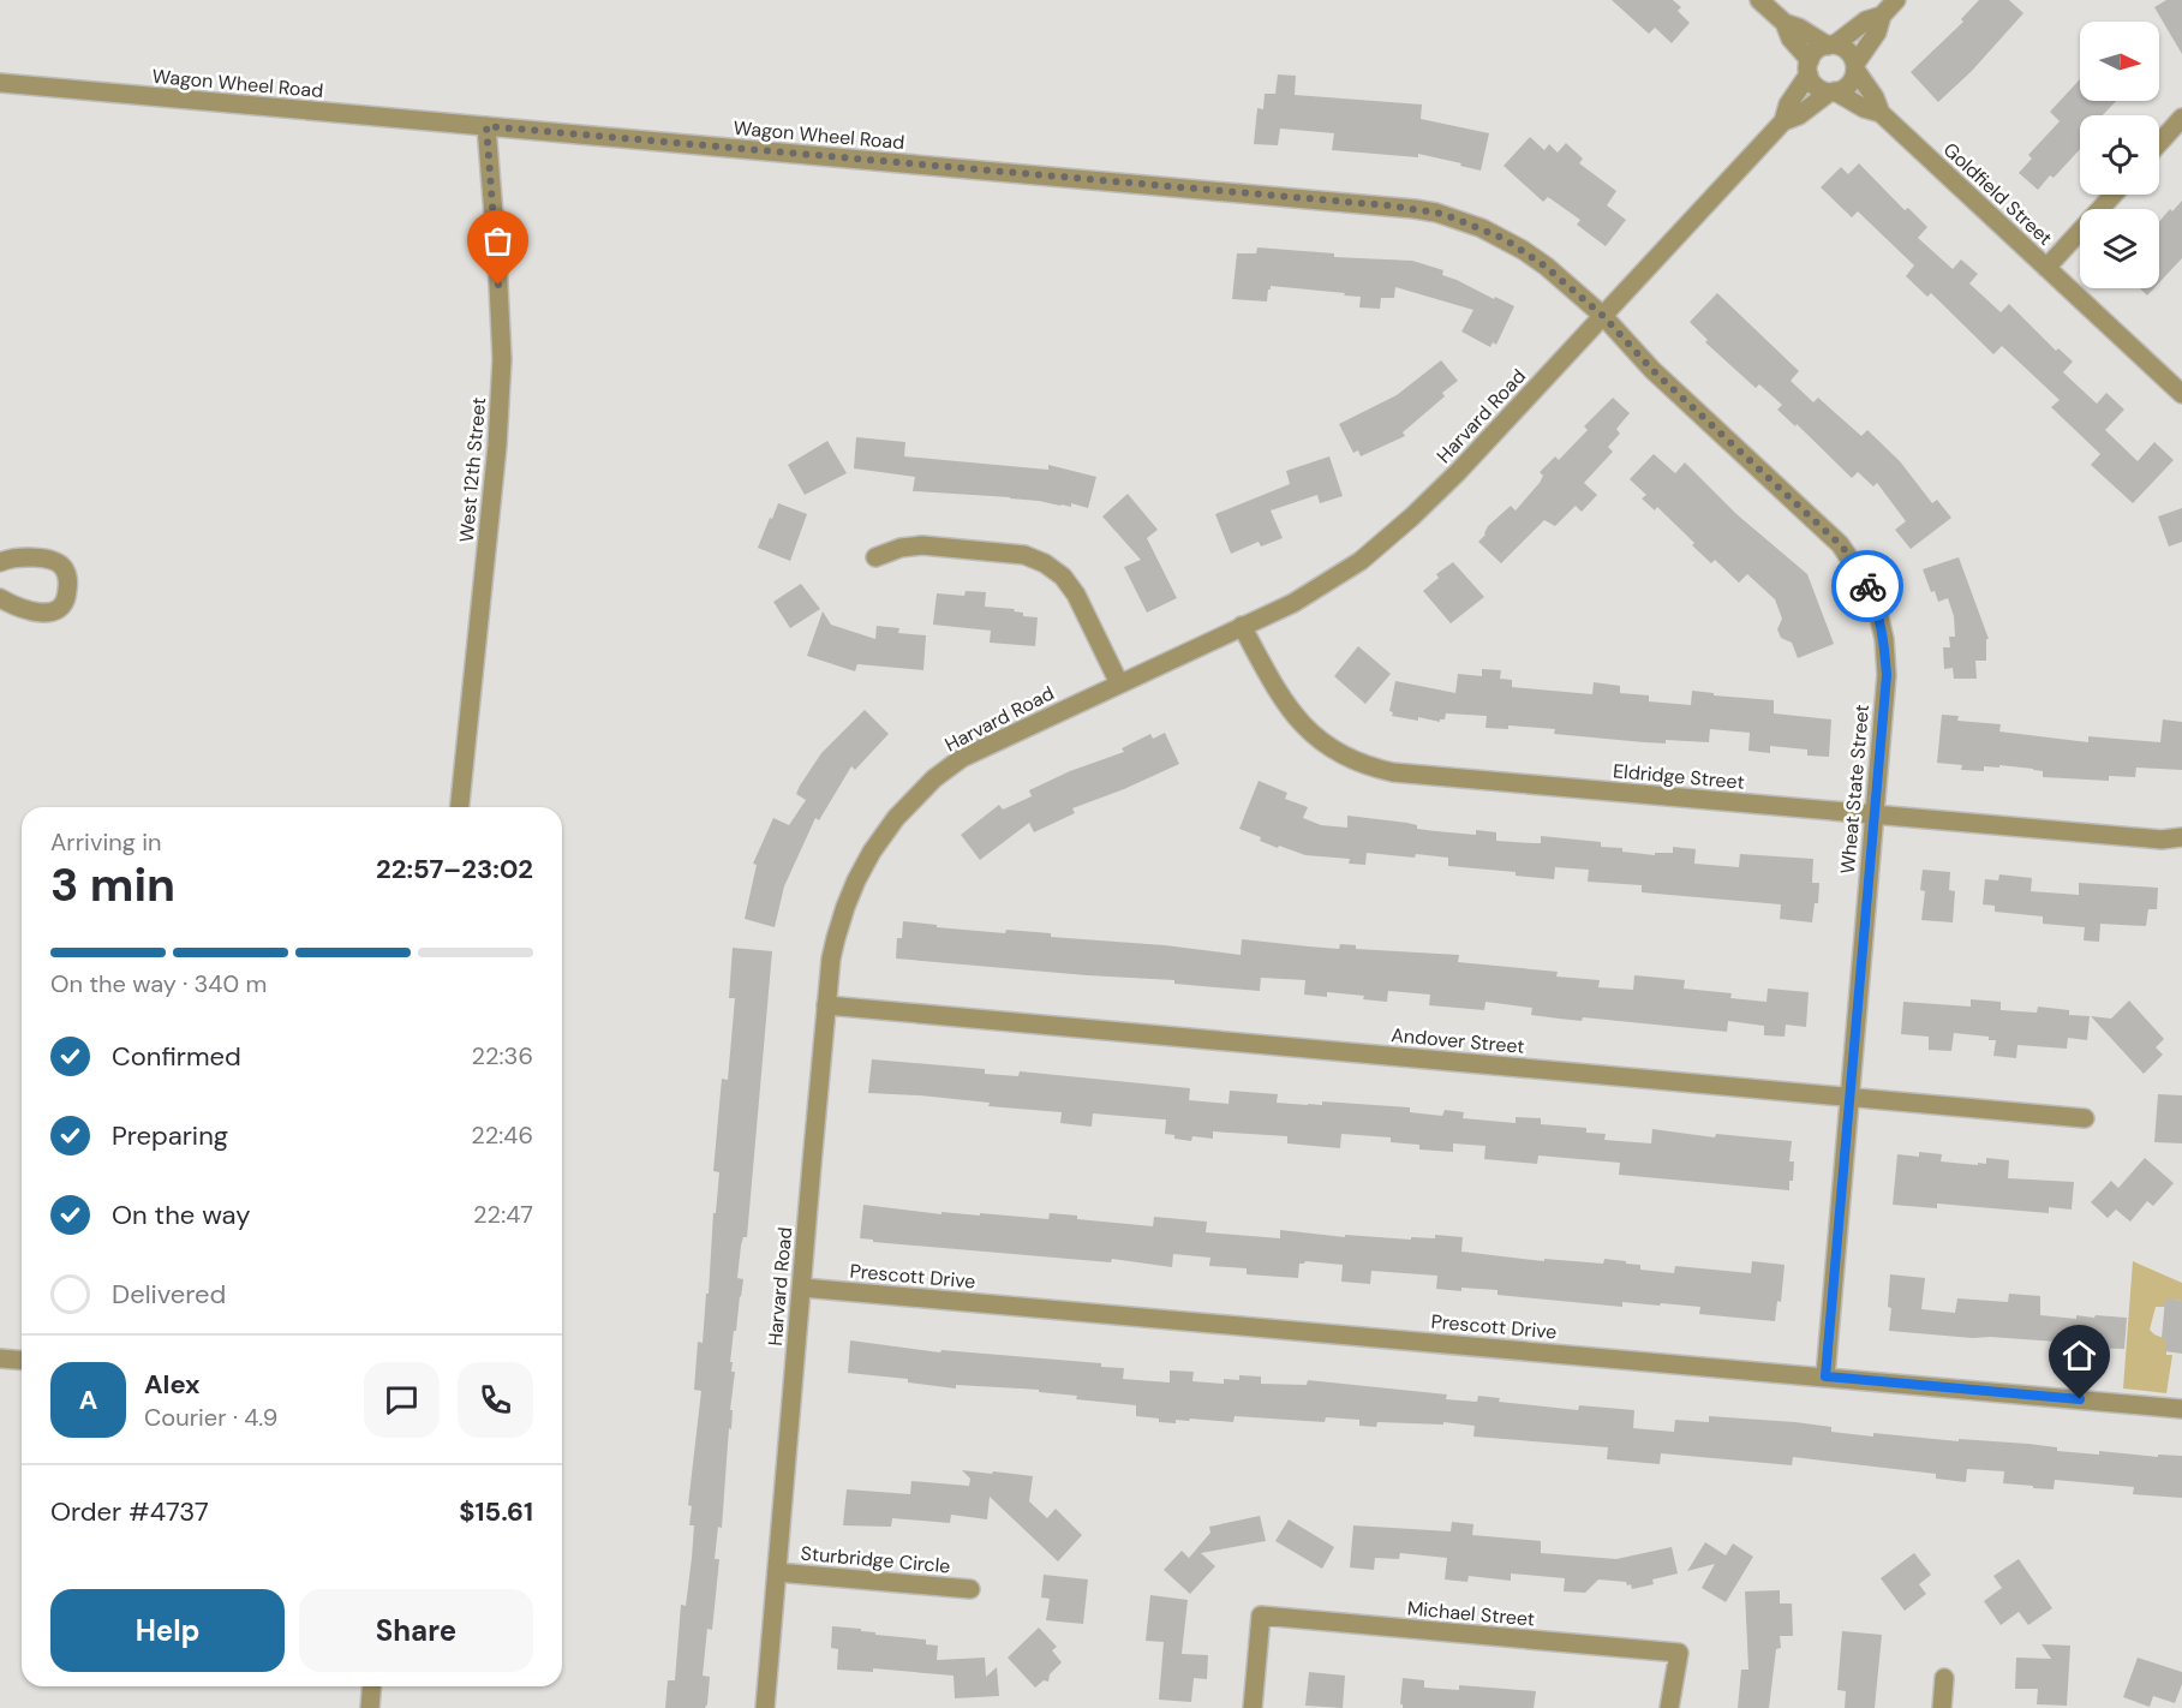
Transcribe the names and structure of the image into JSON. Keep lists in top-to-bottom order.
{
  "streets": {
    "street": [
      "Wagon Wheel Road",
      "Goldfield Street",
      "Harvard Road",
      "West 12th Street",
      "Eldridge Street",
      "Wheat State Street",
      "Andover Street",
      "Prescott Drive",
      "Sturbridge Circle",
      "Michael Street"
    ]
  },
  "crossings": [
    ["Wagon Wheel Road", "Harvard Road"],
    ["Wagon Wheel Road", "West 12th Street"],
    ["Wagon Wheel Road", "Wheat State Street"],
    ["Goldfield Street", "Harvard Road"],
    ["Harvard Road", "Eldridge Street"],
    ["Harvard Road", "Wheat State Street"],
    ["Harvard Road", "Andover Street"],
    ["Harvard Road", "Prescott Drive"],
    ["Harvard Road", "Sturbridge Circle"],
    ["Eldridge Street", "Wheat State Street"],
    ["Wheat State Street", "Andover Street"],
    ["Wheat State Street", "Prescott Drive"]
  ],
  "north": "right",
  "page": {
    "heading": ["3 min", "Arriving in", "22:57–23:02"],
    "panel": [
      "Alex",
      "Courier · 4.9",
      "Order #4737",
      "$15.61"
    ],
    "bar": "On the way · 340 m",
    "list": [
      ["Confirmed", "22:36"],
      ["Preparing", "22:46"],
      ["On the way", "22:47"],
      "Delivered"
    ],
    "round": "A",
    "buttons": ["Help", "Share"]
  }
}
